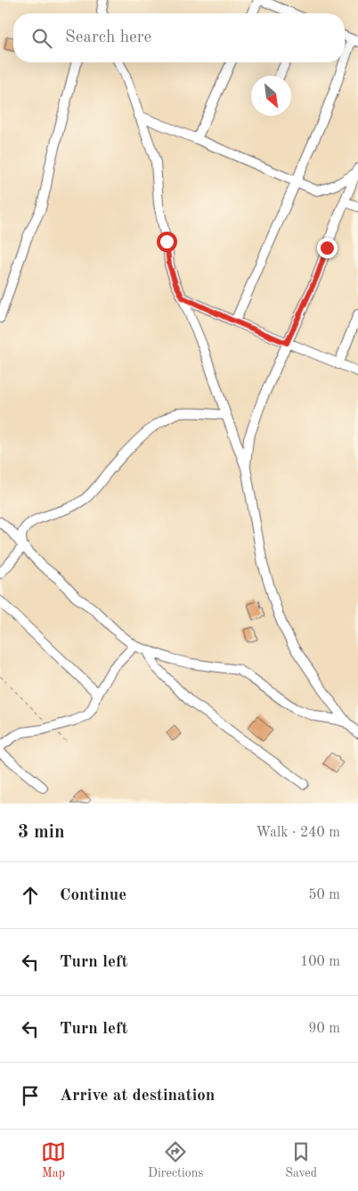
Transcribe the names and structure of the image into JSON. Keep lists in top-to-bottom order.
{
  "north": "bottom right",
  "page": {
    "search": "Search here",
    "heading": ["3 min", "Walk · 240 m"],
    "list": [
      ["Continue", "50 m"],
      ["Turn left", "100 m"],
      ["Turn left", "90 m"],
      "Arrive at destination"
    ],
    "nav": ["Map", "Directions", "Saved"]
  }
}
